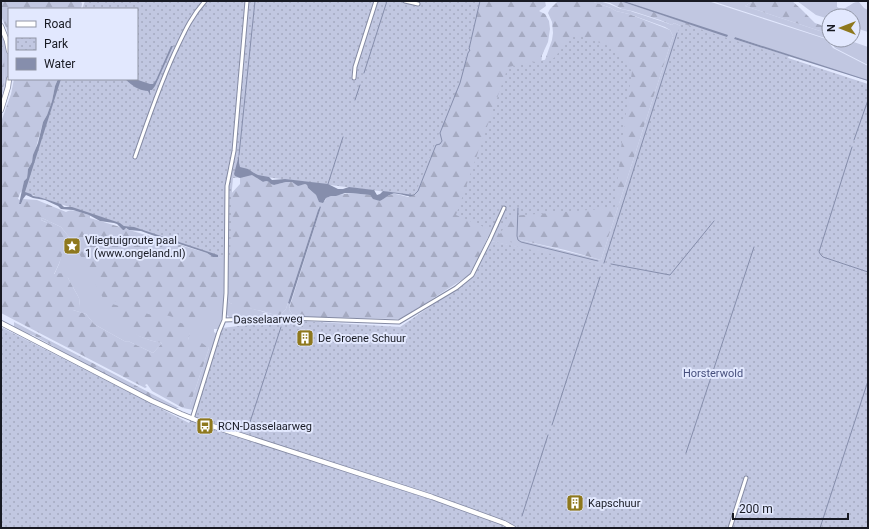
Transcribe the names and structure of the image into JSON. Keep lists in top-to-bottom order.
{
  "streets": {
    "street": ["Dasselaarweg"]
  },
  "parks": ["Horsterwold"],
  "places": {
    "place": ["Vliegtuigroute paal 1 (www.ongeland.nl)"],
    "building": ["De Groene Schuur", "Kapschuur"],
    "bus stop": ["RCN-Dasselaarweg"]
  },
  "legend": ["Road", "Park", "Water"],
  "scale_bar": "200 m",
  "north": "left"
}
